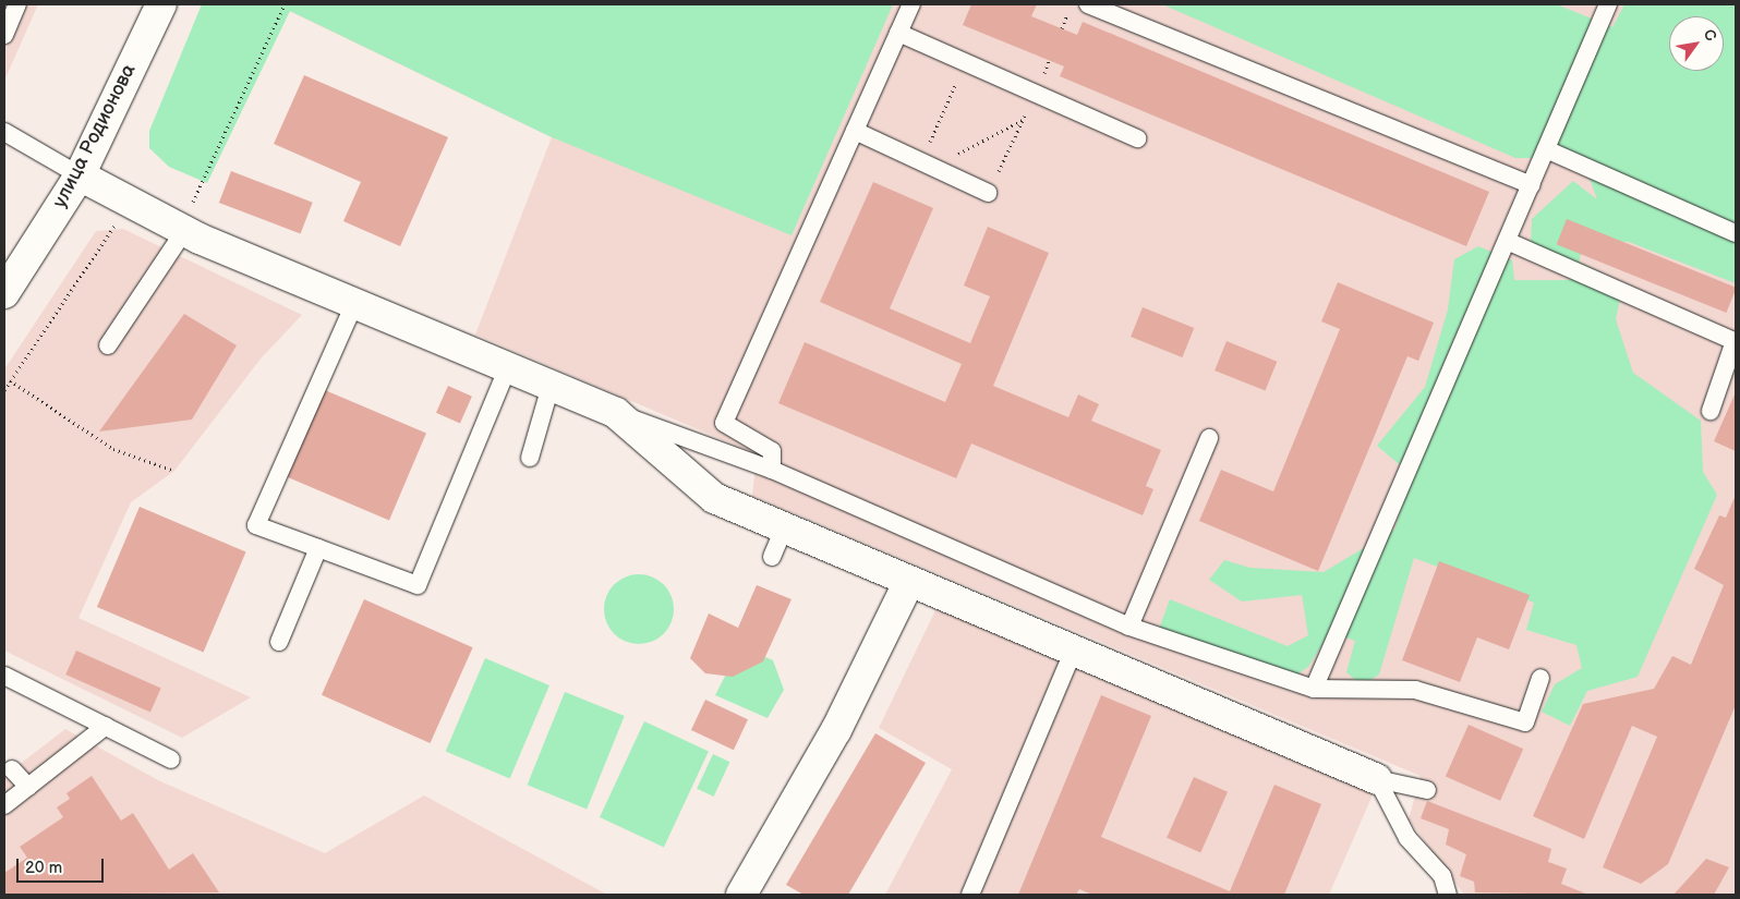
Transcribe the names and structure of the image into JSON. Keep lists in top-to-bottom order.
{
  "streets": {
    "street": ["улица Родионова"]
  },
  "scale_bar": "20 m",
  "north": "top right"
}
